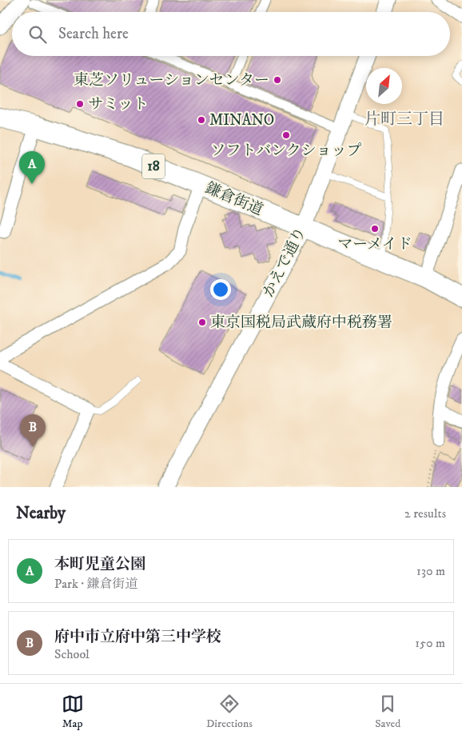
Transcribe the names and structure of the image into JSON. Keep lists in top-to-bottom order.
{
  "streets": {
    "main road": ["18", "鎌倉街道"],
    "street": ["かえで通り"]
  },
  "crossings": [
    ["鎌倉街道", "かえで通り"]
  ],
  "districts": ["片町三丁目"],
  "places": [
    "東芝ソリューションセンター",
    "サミット",
    "MINANO",
    "ソフトバンクショップ",
    "マーメイド",
    "東京国税局武蔵府中税務署"
  ],
  "north": "top right",
  "page": {
    "search": "Search here",
    "pins": ["A", "B"],
    "heading": ["Nearby", "2 results"],
    "list": [
      {
        "mark": "A",
        "name": "本町児童公園",
        "note": "Park · 鎌倉街道",
        "value": "130 m"
      },
      {
        "mark": "B",
        "name": "府中市立府中第三中学校",
        "note": "School",
        "value": "150 m"
      }
    ],
    "nav": ["Map", "Directions", "Saved"]
  }
}
